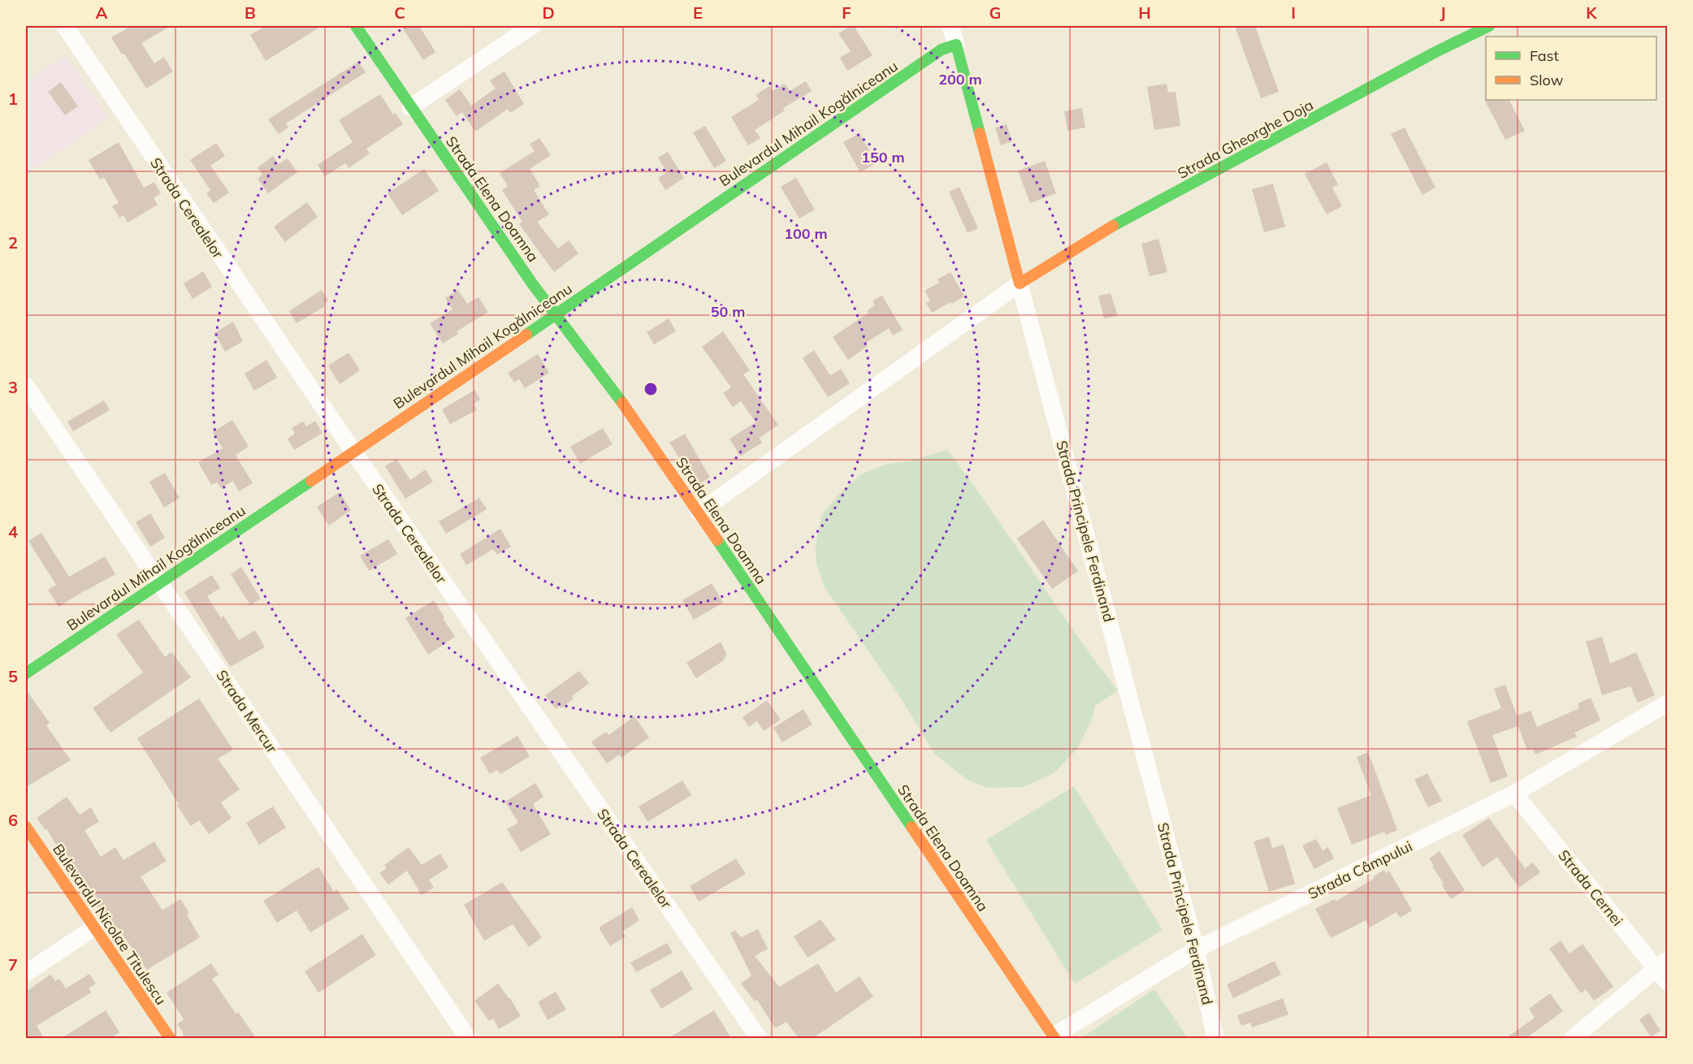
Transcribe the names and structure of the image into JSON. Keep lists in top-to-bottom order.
{
  "streets": {
    "main road": [
      "Bulevardul Mihail Kogălniceanu",
      "Strada Gheorghe Doja",
      "Strada Elena Doamna",
      "Strada Principele Ferdinand",
      "Bulevardul Nicolae Titulescu"
    ],
    "street": [
      "Strada Cerealelor",
      "Strada Mercur",
      "Strada Câmpului",
      "Strada Cernei"
    ]
  },
  "crossings": [
    ["Bulevardul Mihail Kogălniceanu", "Strada Elena Doamna"],
    ["Bulevardul Mihail Kogălniceanu", "Strada Cerealelor"],
    ["Bulevardul Mihail Kogălniceanu", "Strada Principele Ferdinand"],
    ["Bulevardul Mihail Kogălniceanu", "Strada Mercur"],
    ["Strada Gheorghe Doja", "Strada Principele Ferdinand"],
    ["Strada Elena Doamna", "Strada Câmpului"],
    ["Strada Principele Ferdinand", "Strada Câmpului"],
    ["Strada Câmpului", "Strada Cernei"]
  ],
  "legend": ["Fast", "Slow"],
  "grid": {
    "columns": [
      "A",
      "B",
      "C",
      "D",
      "E",
      "F",
      "G",
      "H",
      "I",
      "J",
      "K"
    ],
    "rows": [
      "1",
      "2",
      "3",
      "4",
      "5",
      "6",
      "7"
    ]
  },
  "rings": [
    "200 m",
    "150 m",
    "100 m",
    "50 m"
  ]
}
